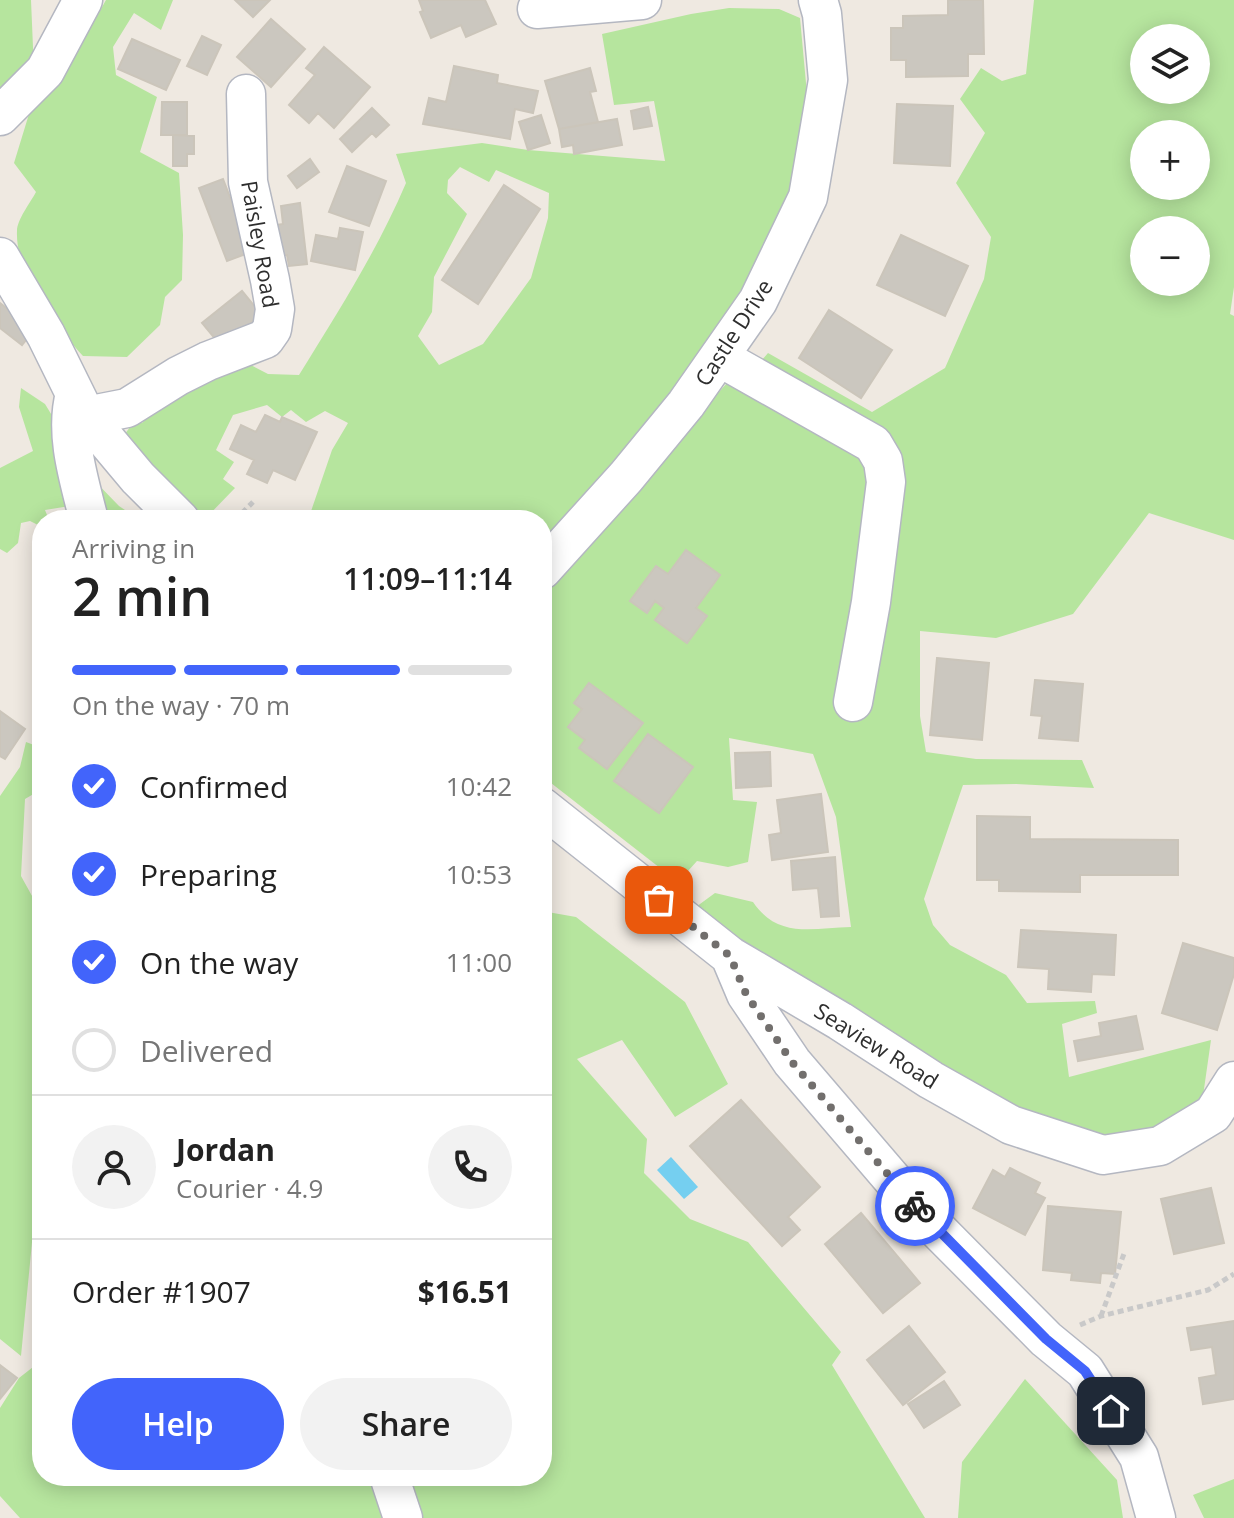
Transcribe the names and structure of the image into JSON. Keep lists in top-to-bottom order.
{
  "streets": {
    "street": ["Paisley Road", "Castle Drive", "Seaview Road"]
  },
  "page": {
    "map_buttons": ["+", "−"],
    "heading": ["2 min", "Arriving in", "11:09–11:14"],
    "panel": [
      "Jordan",
      "Courier · 4.9",
      "Order #1907",
      "$16.51"
    ],
    "bar": "On the way · 70 m",
    "list": [
      ["Confirmed", "10:42"],
      ["Preparing", "10:53"],
      ["On the way", "11:00"],
      "Delivered"
    ],
    "buttons": ["Help", "Share"]
  }
}
